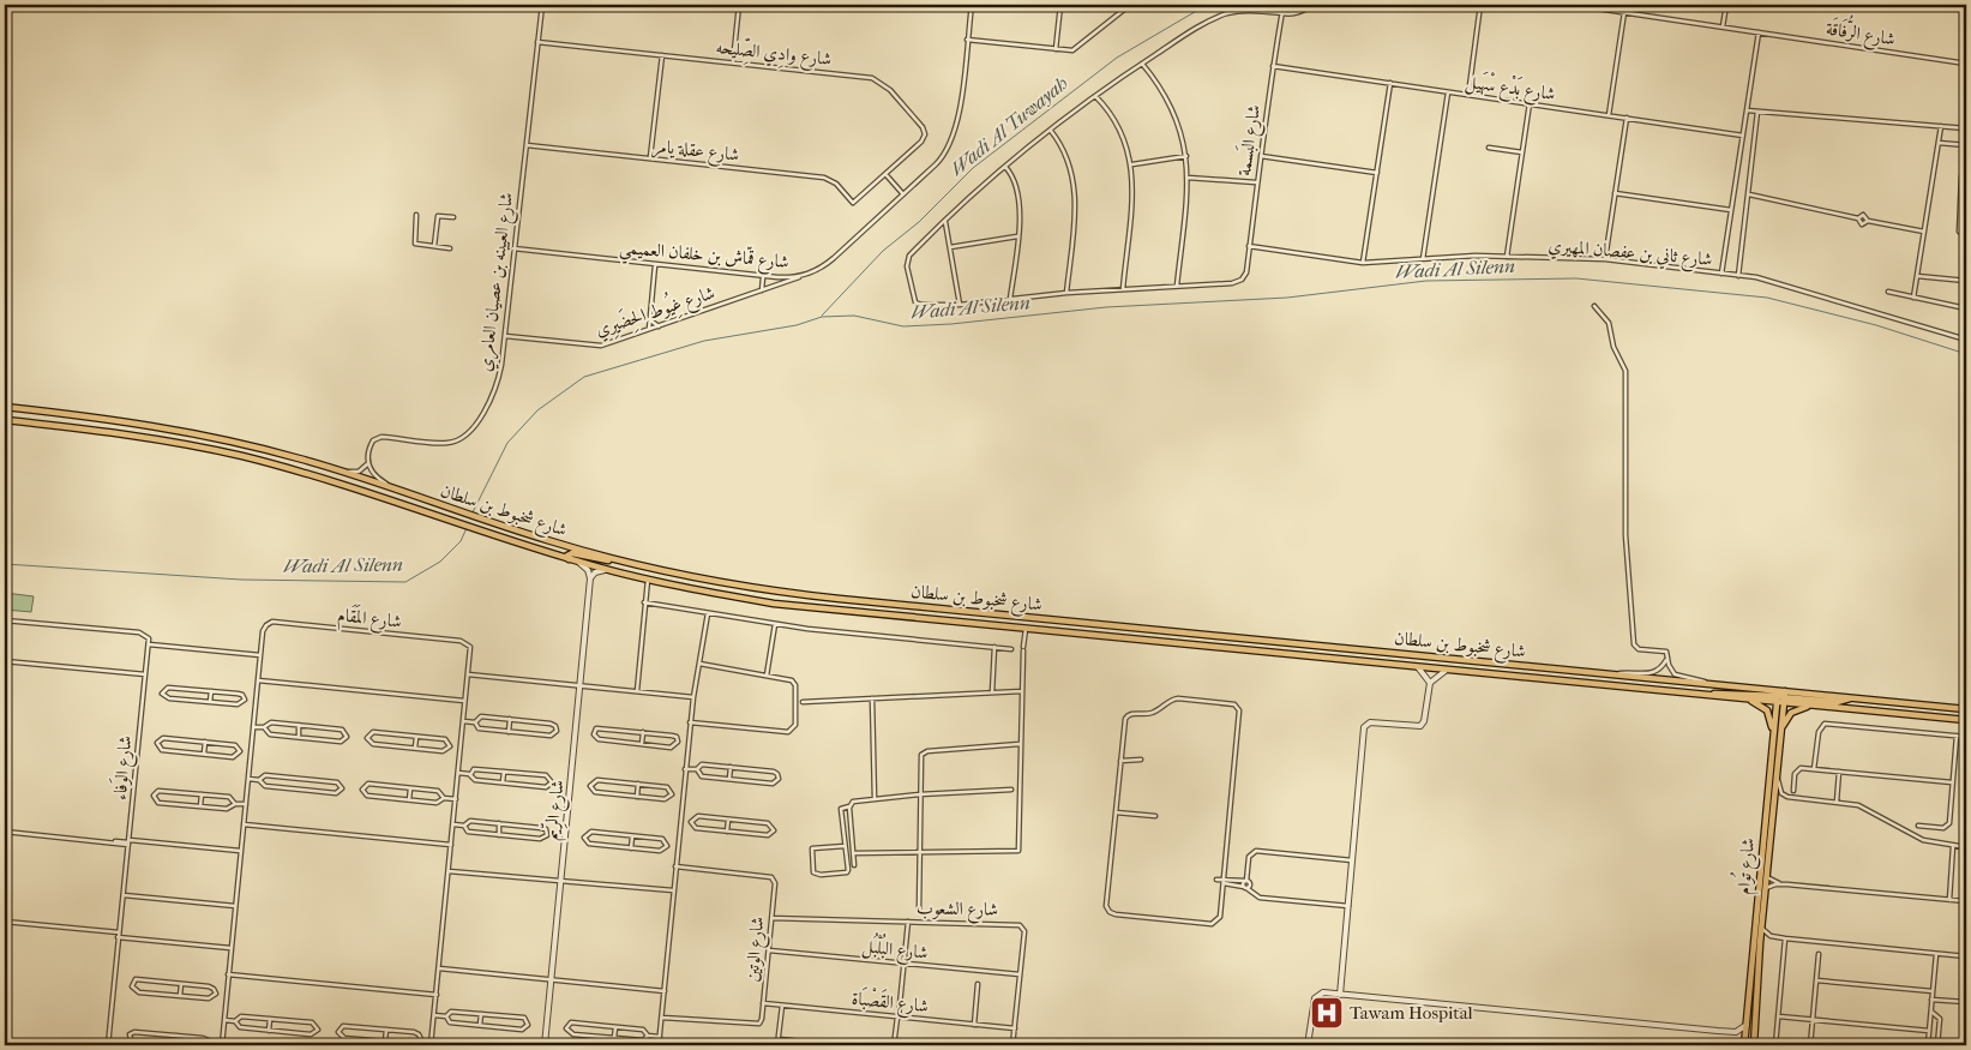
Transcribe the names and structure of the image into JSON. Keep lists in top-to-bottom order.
{
  "streets": {
    "main road": ["شارع شخبوط بن سلطان", "شارع تُوام"],
    "street": [
      "شارع الرُّفَاقَة",
      "شارع وادِي الصِّليحه",
      "شارع بَدْع سْهَيل",
      "شارع البَسمة",
      "شارع عقلة يامر",
      "شارع ثاني بن عفصان المهيري",
      "شارع قمّاش بن خلفان العميمي",
      "شارع العيينه بن عصيان العامري",
      "شارع غِيُوط الحِضَيرِي",
      "شارع المَقَام",
      "شارع الوَفاء",
      "شارع الرِّيم",
      "شارع الشعوب",
      "شارع الوتين",
      "شارع البُلْبُل",
      "شارع القَصْبَاة"
    ]
  },
  "crossings": [
    ["شارع وادِي الصِّليحه", "شارع عقلة يامر"],
    ["شارع وادِي الصِّليحه", "شارع العيينه بن عصيان العامري"],
    ["شارع بَدْع سْهَيل", "شارع البَسمة"],
    ["شارع البَسمة", "شارع ثاني بن عفصان المهيري"],
    ["شارع عقلة يامر", "شارع العيينه بن عصيان العامري"],
    ["شارع قمّاش بن خلفان العميمي", "شارع العيينه بن عصيان العامري"],
    ["شارع قمّاش بن خلفان العميمي", "شارع غِيُوط الحِضَيرِي"],
    ["شارع العيينه بن عصيان العامري", "شارع غِيُوط الحِضَيرِي"],
    ["شارع شخبوط بن سلطان", "شارع تُوام"],
    ["شارع الشعوب", "شارع الوتين"],
    ["شارع الشعوب", "شارع البُلْبُل"],
    ["شارع الشعوب", "شارع القَصْبَاة"],
    ["شارع الوتين", "شارع البُلْبُل"],
    ["شارع الوتين", "شارع القَصْبَاة"]
  ],
  "water": ["Wadi Al Tuwayah", "Wadi Al Silenn"],
  "places": {
    "hospital": ["Tawam Hospital"]
  }
}
